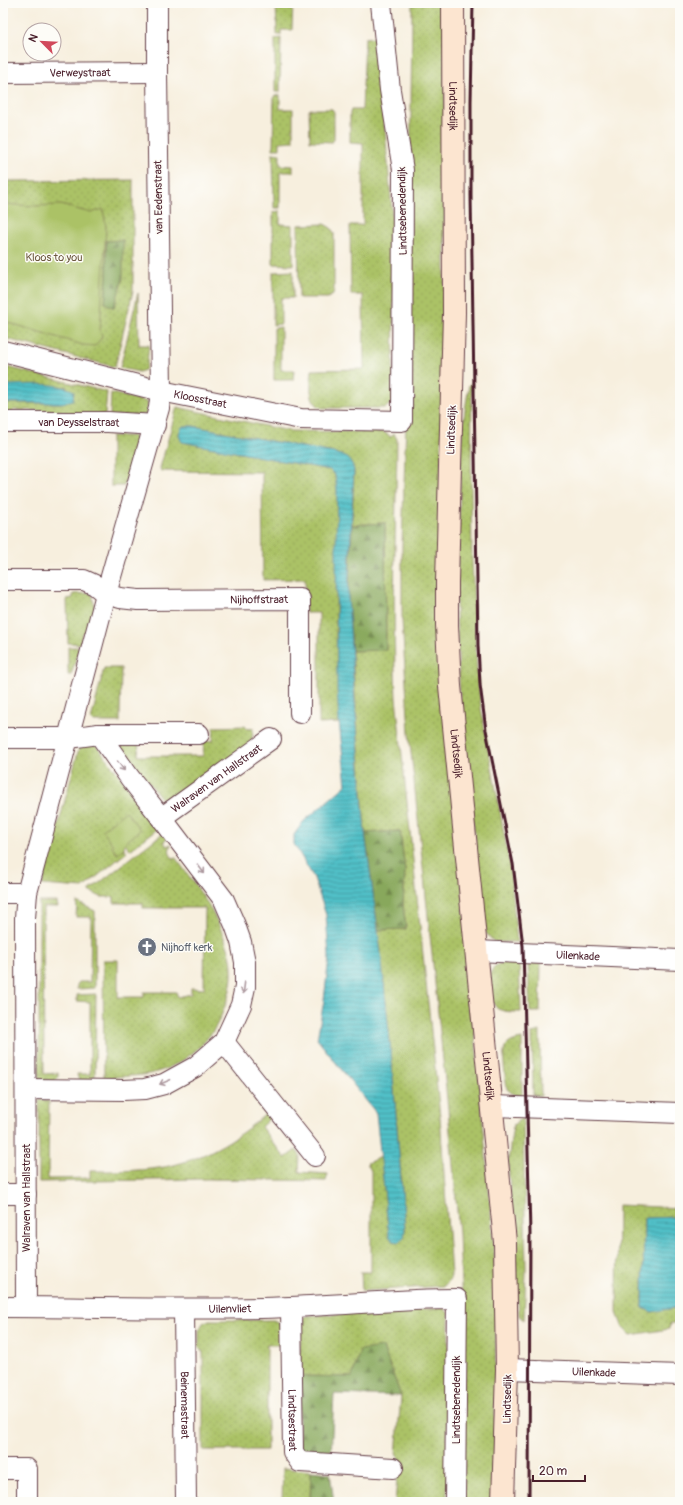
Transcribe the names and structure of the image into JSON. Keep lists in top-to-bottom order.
{
  "streets": {
    "main road": ["Lindtsedijk"],
    "street": [
      "Verweystraat",
      "van Eedenstraat",
      "Lindtsebenedendijk",
      "Kloosstraat",
      "van Deysselstraat",
      "Nijhoffstraat",
      "Walraven van Hallstraat",
      "Uilenkade",
      "Uilenvliet",
      "Beinemastraat",
      "Lindtsestraat"
    ]
  },
  "crossings": [
    ["Verweystraat", "van Eedenstraat"],
    ["Lindtsedijk", "Uilenkade"],
    ["van Eedenstraat", "Kloosstraat"],
    ["Lindtsebenedendijk", "Kloosstraat"],
    ["Lindtsebenedendijk", "Uilenvliet"],
    ["Walraven van Hallstraat", "Uilenvliet"],
    ["Uilenvliet", "Beinemastraat"],
    ["Uilenvliet", "Lindtsestraat"]
  ],
  "parks": ["Kloos to you"],
  "places": {
    "church": ["Nijhoff kerk"]
  },
  "scale_bar": "20 m",
  "north": "top left"
}
